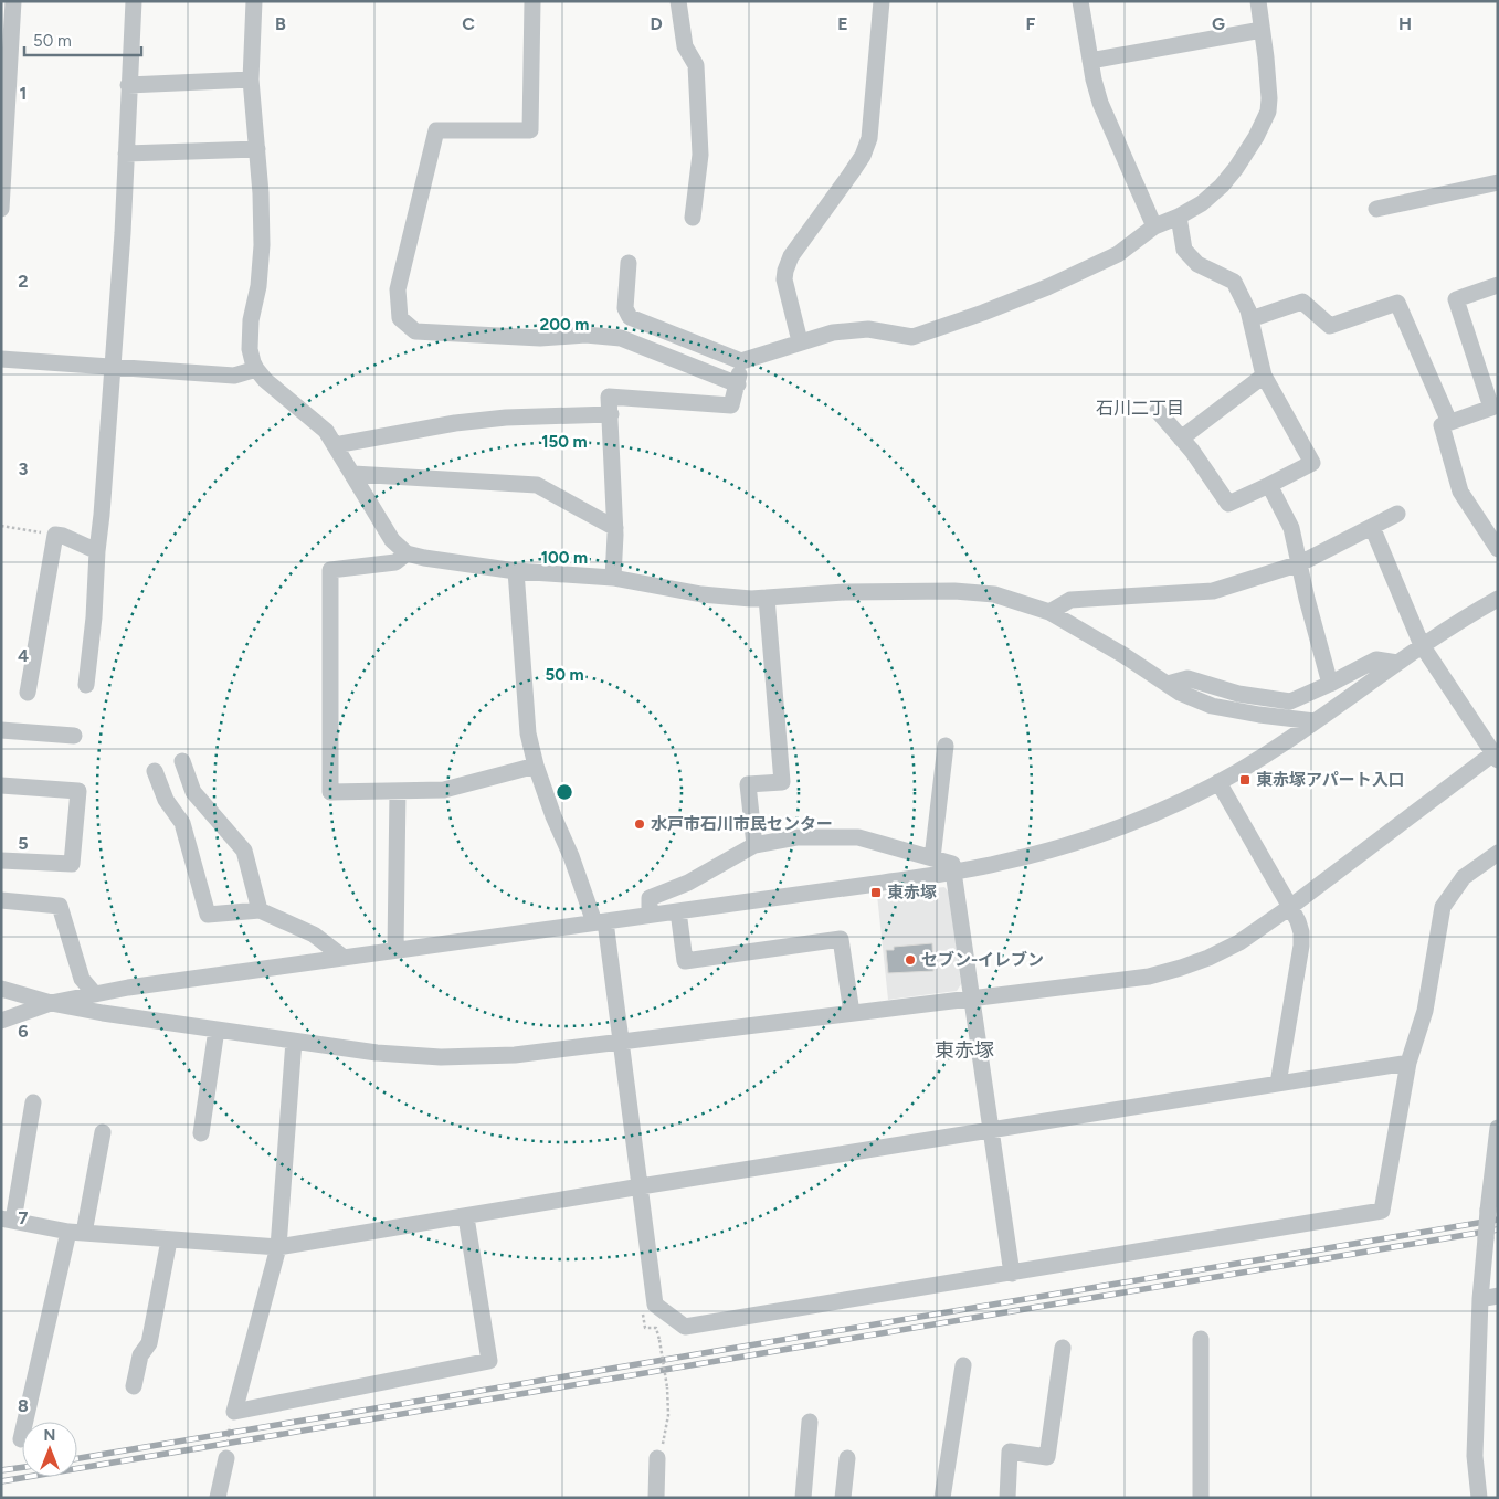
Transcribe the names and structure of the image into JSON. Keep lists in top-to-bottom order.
{
  "districts": ["石川二丁目", "東赤塚"],
  "places": {
    "transit": ["東赤塚アパート入口", "東赤塚"],
    "other": ["水戸市石川市民センター", "セブン-イレブン"]
  },
  "scale_bar": "50 m",
  "north": "top",
  "grid": {
    "columns": [
      "B",
      "C",
      "D",
      "E",
      "F",
      "G",
      "H"
    ],
    "rows": [
      "1",
      "2",
      "3",
      "4",
      "5",
      "6",
      "7",
      "8"
    ]
  },
  "rings": [
    "200 m",
    "150 m",
    "100 m",
    "50 m"
  ]
}
